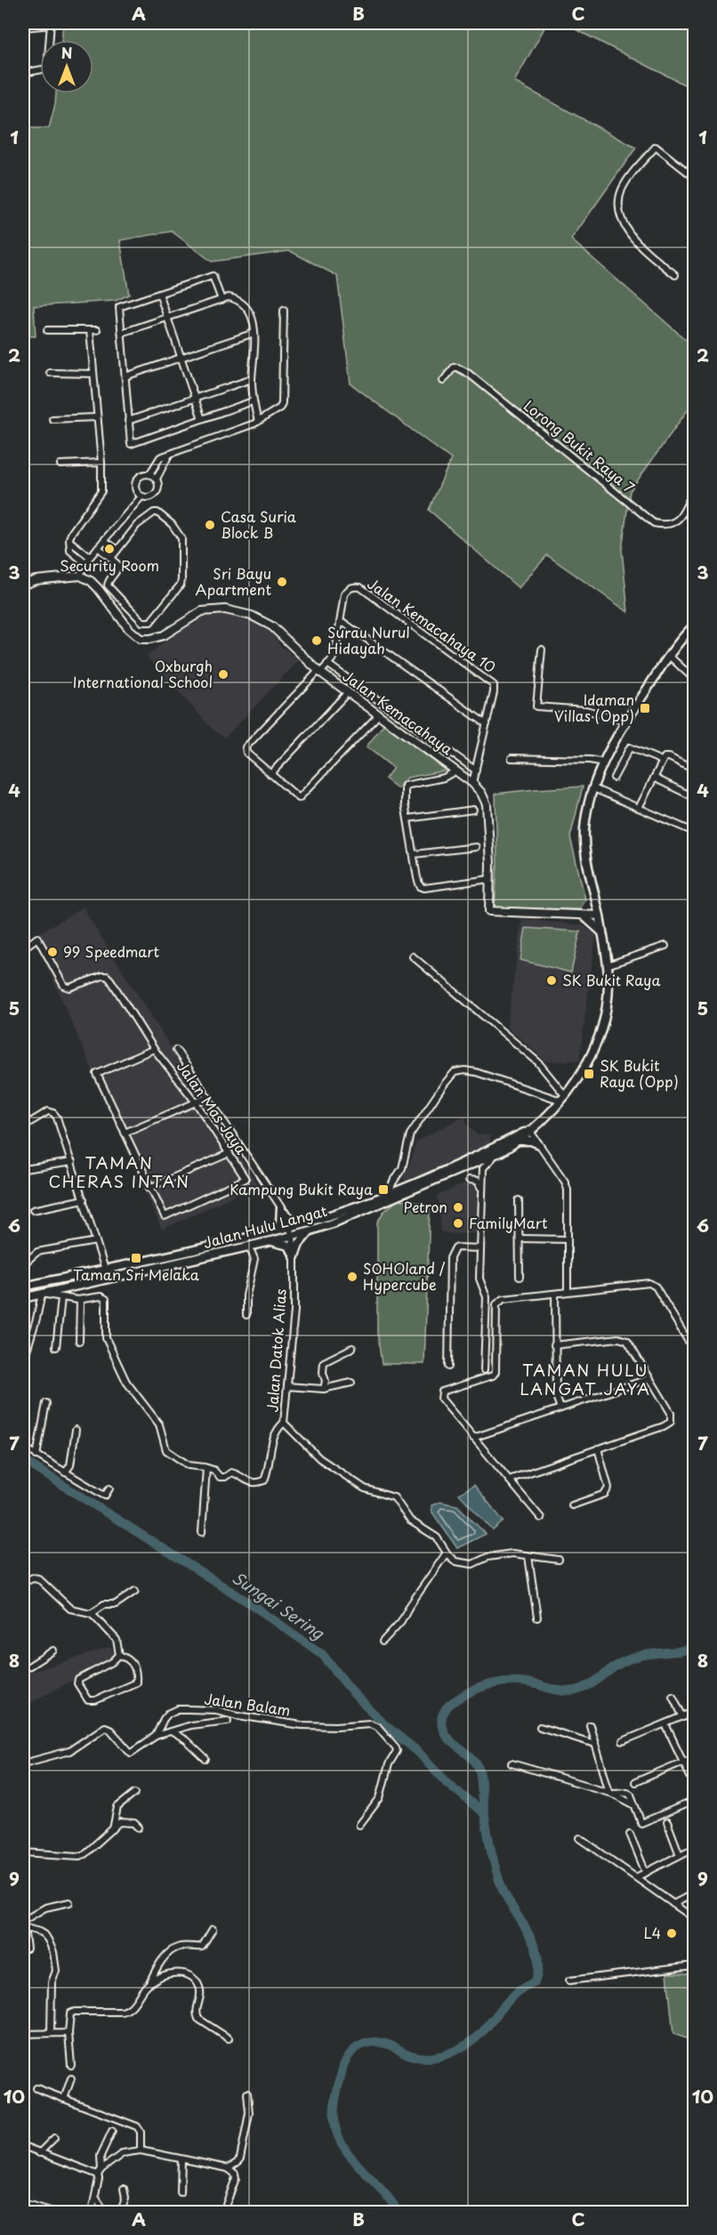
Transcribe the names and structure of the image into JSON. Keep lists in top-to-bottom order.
{
  "streets": {
    "main road": ["Jalan Hulu Langat"],
    "street": [
      "Lorong Bukit Raya 7",
      "Jalan Kemacahaya 10",
      "Jalan Kemacahaya",
      "Jalan Mas Jaya",
      "Jalan Datok Alias",
      "Jalan Balam"
    ]
  },
  "crossings": [
    ["Jalan Kemacahaya", "Jalan Hulu Langat"],
    ["Jalan Hulu Langat", "Jalan Datok Alias"]
  ],
  "districts": ["TAMAN CHERAS INTAN", "TAMAN HULU LANGAT JAYA"],
  "water": ["Sungai Sering"],
  "places": {
    "other": [
      "Casa Suria Block B",
      "Security Room",
      "Sri Bayu Apartment",
      "Surau Nurul Hidayah",
      "Oxburgh International School",
      "99 Speedmart",
      "SK Bukit Raya",
      "Petron",
      "FamilyMart",
      "SOHOland / Hypercube",
      "L4"
    ],
    "transit": [
      "Idaman Villas (Opp)",
      "SK Bukit Raya (Opp)",
      "Kampung Bukit Raya",
      "Taman Sri Melaka"
    ]
  },
  "north": "top",
  "grid": {
    "columns": ["A", "B", "C"],
    "rows": [
      "1",
      "2",
      "3",
      "4",
      "5",
      "6",
      "7",
      "8",
      "9",
      "10"
    ]
  }
}
